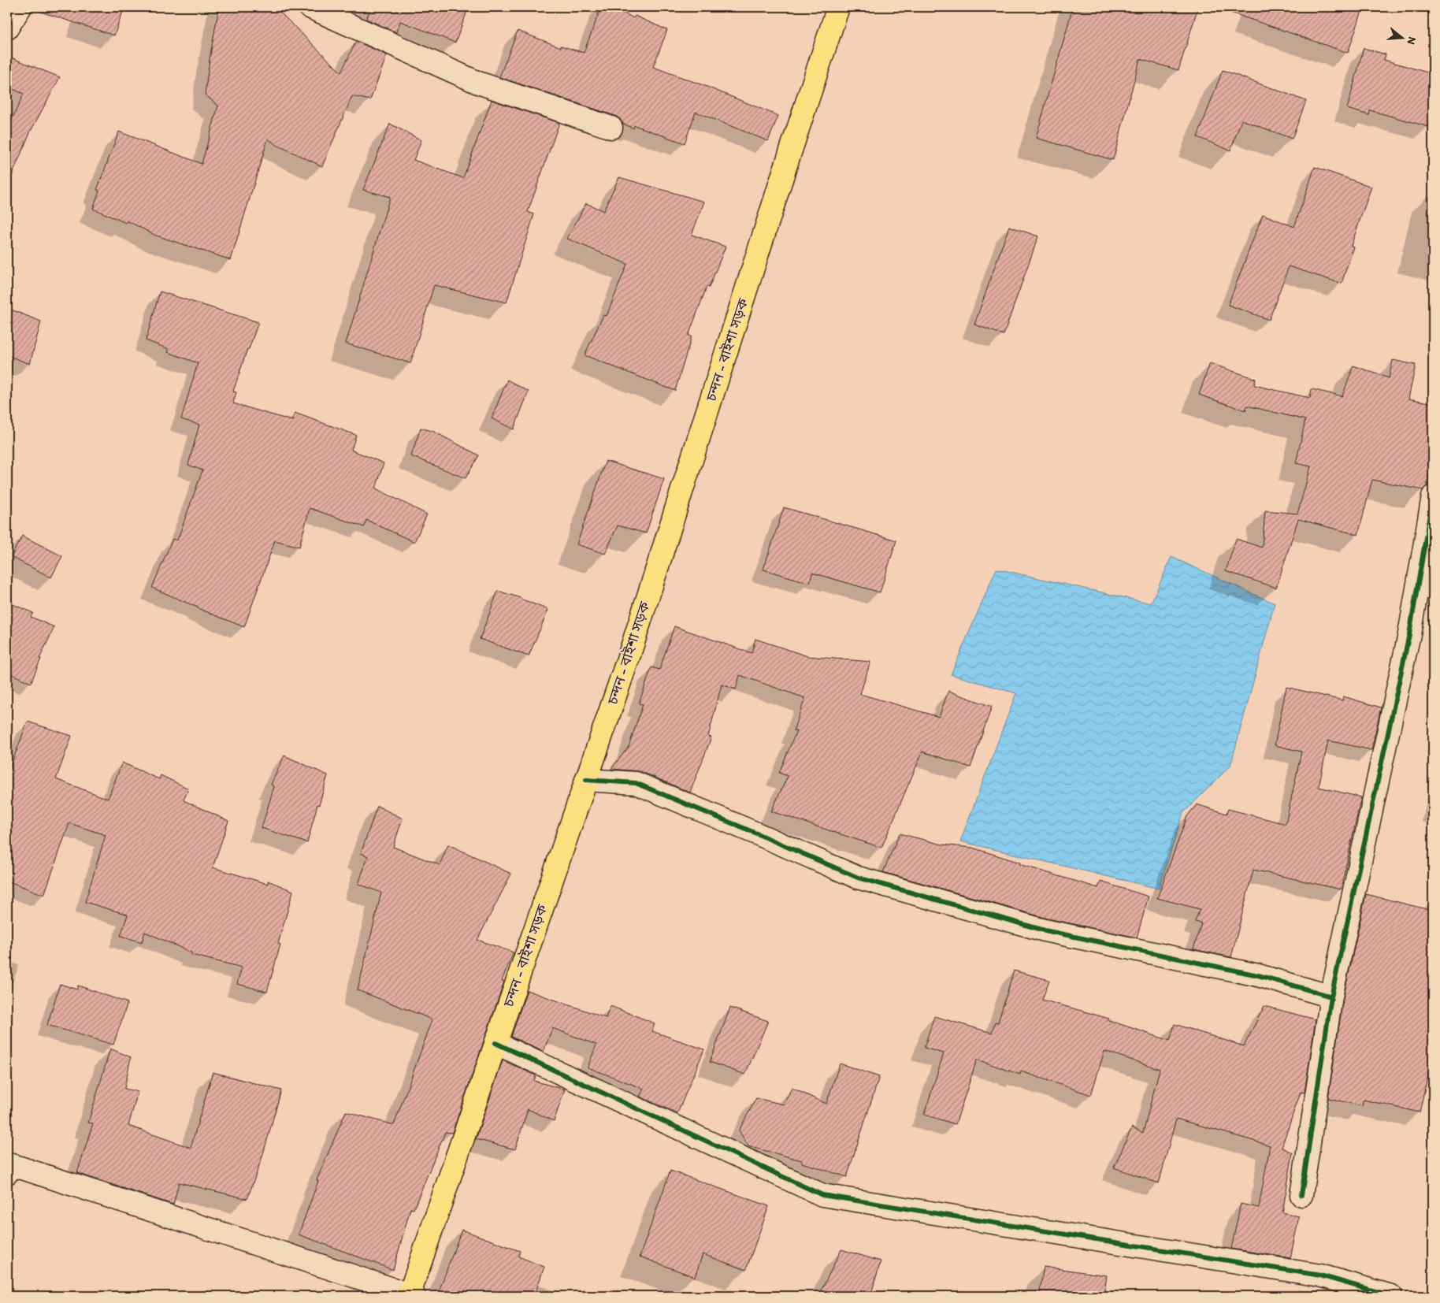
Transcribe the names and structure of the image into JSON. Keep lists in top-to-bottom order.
{
  "streets": {
    "main road": ["চন্দন - বাইশা সড়ক"]
  },
  "north": "right"
}
